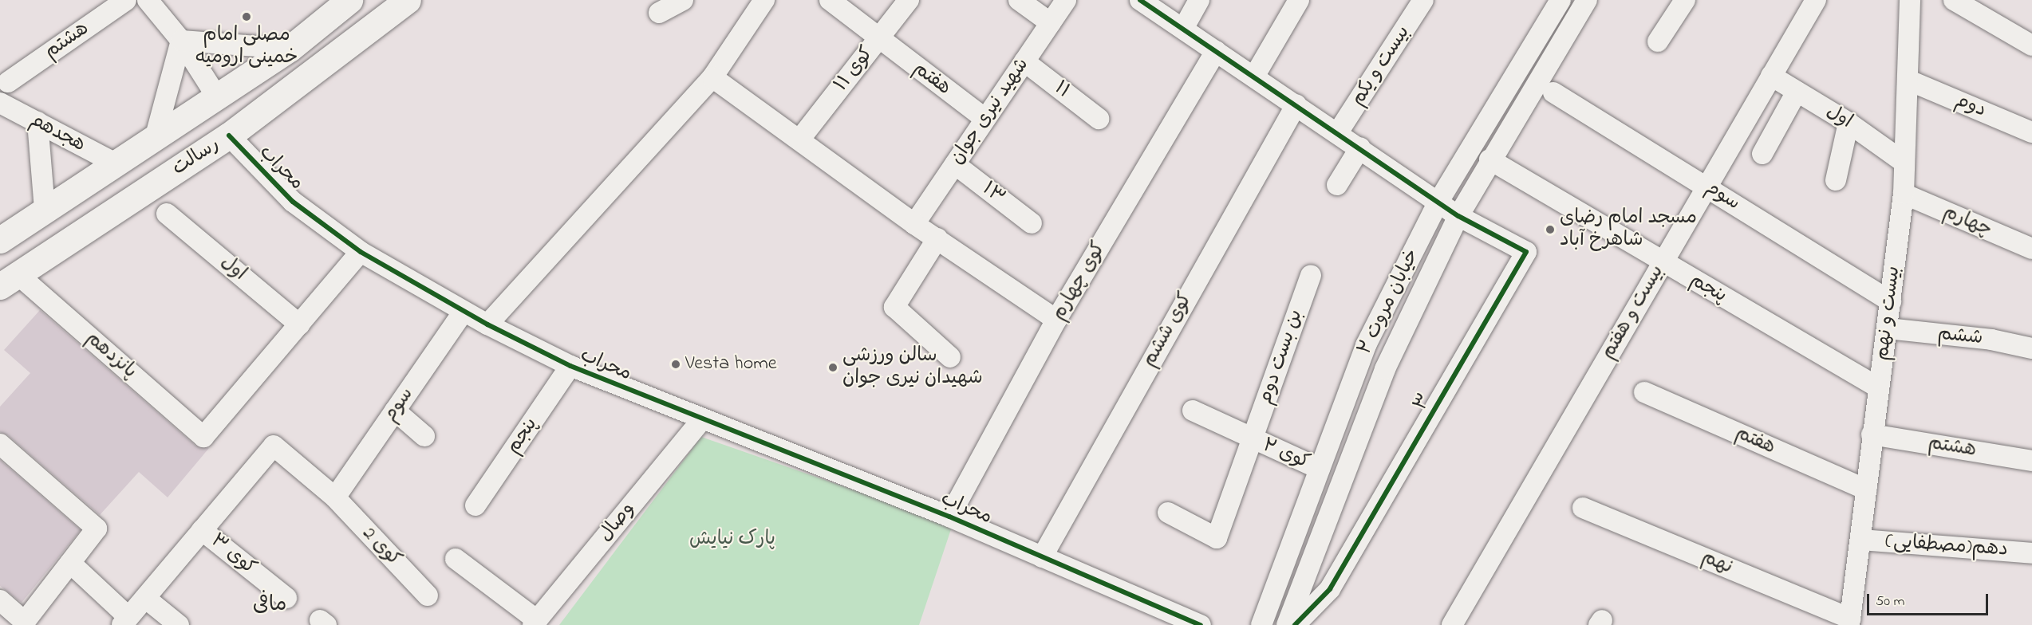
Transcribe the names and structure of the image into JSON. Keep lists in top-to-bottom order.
{
  "streets": {
    "main road": ["رسالت"],
    "street": [
      "هشتم",
      "بیست و یکم",
      "کوی ۱۱",
      "هفتم",
      "۱۱",
      "دوم",
      "شهید نیری جوان",
      "اول",
      "هجدهم",
      "محراب",
      "۱۳",
      "سوم",
      "چهارم",
      "کوی چهارم",
      "پنجم",
      "خیابان مروت ۲",
      "بیست و هفتم",
      "بیست و نهم",
      "کوی ششم",
      "ششم",
      "پانزدهم",
      "بن بست دوم",
      "۳",
      "کوی ۲",
      "وصال",
      "دهم(مصطفایی)",
      "کوی 2",
      "کوی ۳",
      "نهم"
    ]
  },
  "crossings": [
    ["هشتم", "بیست و نهم"],
    ["کوی ۱۱", "هفتم"],
    ["هفتم", "شهید نیری جوان"],
    ["هفتم", "بیست و نهم"],
    ["۱۱", "شهید نیری جوان"],
    ["دوم", "بیست و نهم"],
    ["شهید نیری جوان", "۱۳"],
    ["اول", "بیست و هفتم"],
    ["اول", "بیست و نهم"],
    ["اول", "پانزدهم"],
    ["هجدهم", "رسالت"],
    ["رسالت", "محراب"],
    ["رسالت", "پانزدهم"],
    ["محراب", "سوم"],
    ["محراب", "کوی چهارم"],
    ["محراب", "پنجم"],
    ["محراب", "کوی ششم"],
    ["محراب", "وصال"],
    ["سوم", "بیست و هفتم"],
    ["سوم", "بیست و نهم"],
    ["سوم", "کوی 2"],
    ["چهارم", "بیست و نهم"],
    ["پنجم", "خیابان مروت ۲"],
    ["پنجم", "بیست و هفتم"],
    ["پنجم", "بیست و نهم"],
    ["خیابان مروت ۲", "۳"],
    ["خیابان مروت ۲", "کوی ۲"],
    ["بیست و نهم", "ششم"],
    ["بیست و نهم", "دهم(مصطفایی)"],
    ["بیست و نهم", "نهم"],
    ["بن بست دوم", "کوی ۲"],
    ["کوی 2", "کوی ۳"]
  ],
  "districts": ["مافی"],
  "parks": ["پارک نیایش"],
  "places": [
    "مصلی امام خمینی ارومیه",
    "مسجد امام رضای شاهرخ آباد",
    "Vesta home",
    "سالن ورزشی شهیدان نیری جوان"
  ],
  "scale_bar": "50 m"
}
